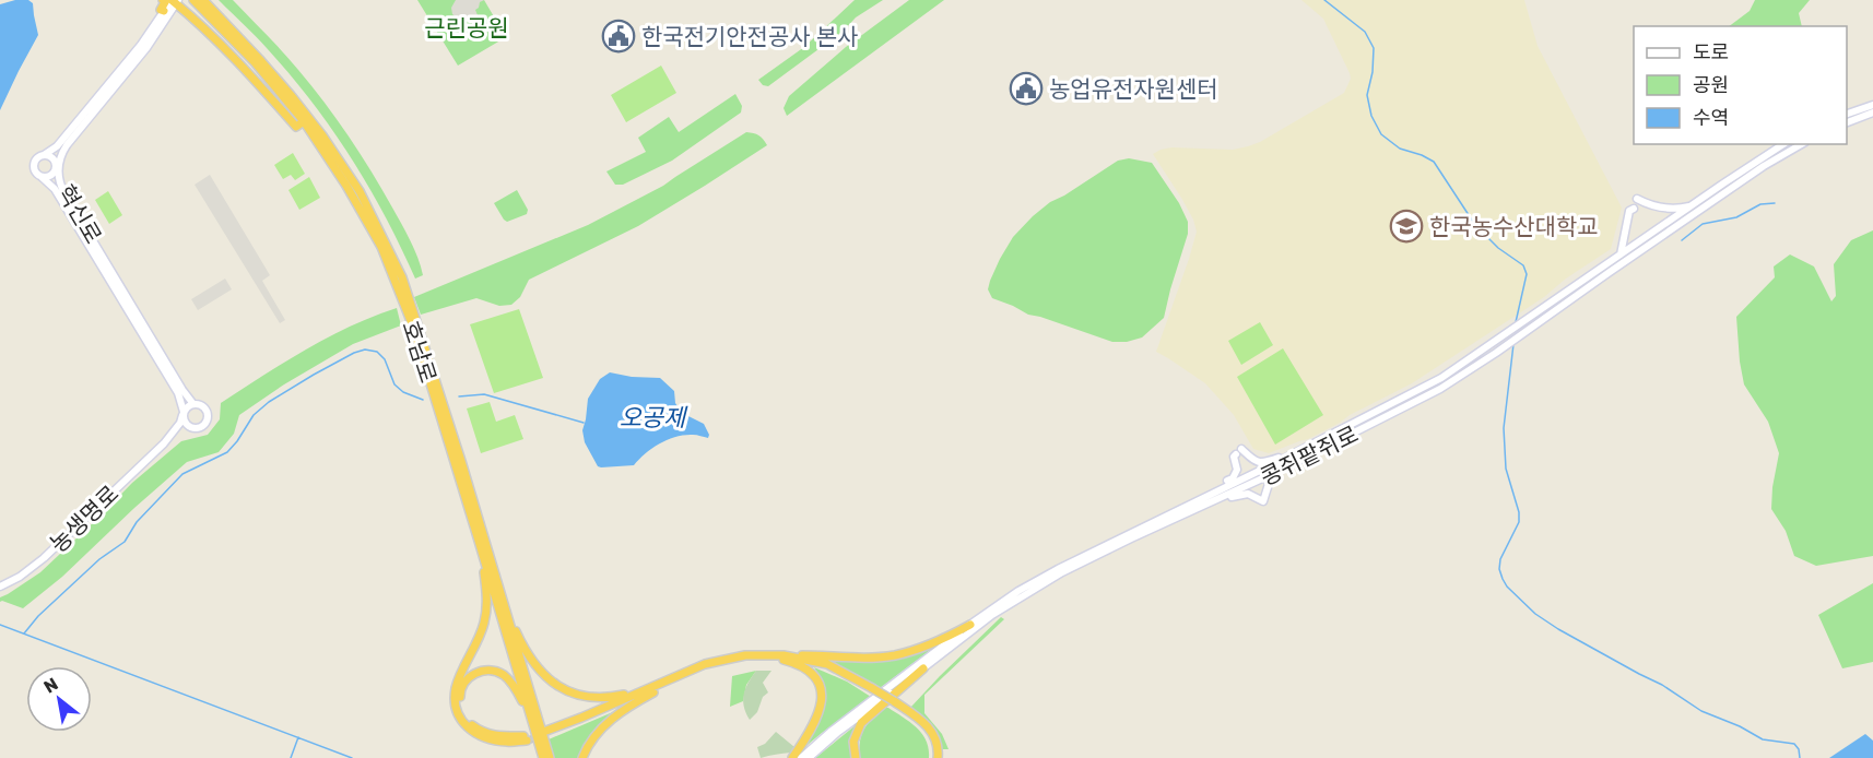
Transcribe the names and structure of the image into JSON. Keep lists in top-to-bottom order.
{
  "streets": {
    "highway": ["호남로"],
    "main road": ["혁신로", "콩쥐팥쥐로", "농생명로"]
  },
  "crossings": [
    ["혁신로", "농생명로"]
  ],
  "water": ["오공제"],
  "parks": ["근린공원"],
  "places": {
    "public building": ["한국전기안전공사 본사", "농업유전자원센터"],
    "school or university": ["한국농수산대학교"]
  },
  "legend": ["도로", "공원", "수역"],
  "north": "top left"
}
